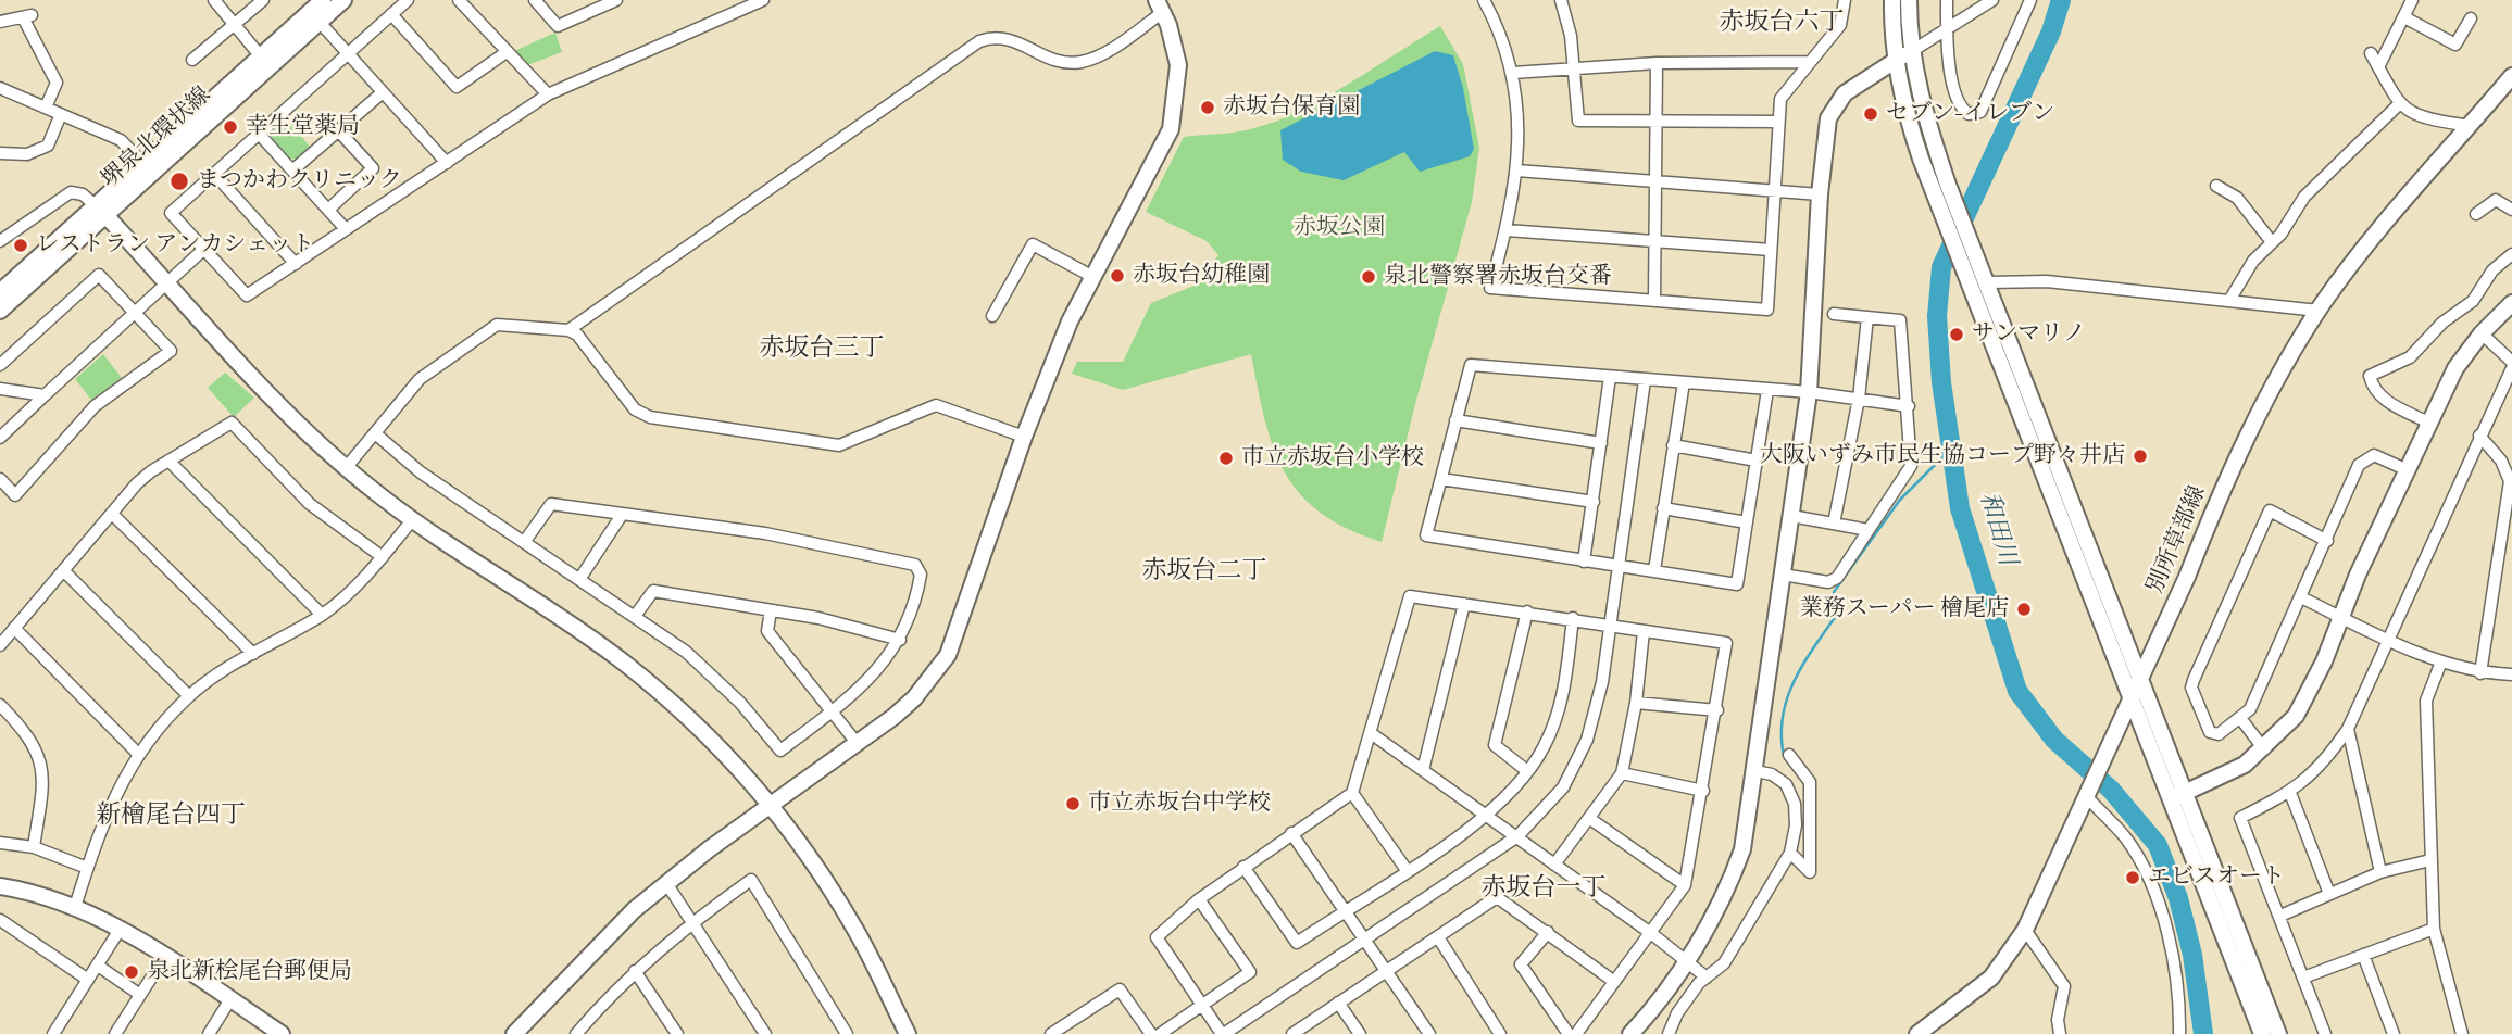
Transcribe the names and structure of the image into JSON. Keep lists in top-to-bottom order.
{
  "streets": {
    "street": ["堺泉北環状線", "別所草部線"]
  },
  "districts": [
    "赤坂台六丁",
    "赤坂台三丁",
    "赤坂台二丁",
    "新檜尾台四丁",
    "赤坂台一丁"
  ],
  "water": ["和田川"],
  "parks": ["赤坂公園"],
  "places": [
    "赤坂台保育園",
    "セブン-イレブン",
    "幸生堂薬局",
    "まつかわクリニック",
    "レストラン アンカシェット",
    "赤坂台幼稚園",
    "泉北警察署赤坂台交番",
    "サンマリノ",
    "大阪いずみ市民生協コープ野々井店",
    "市立赤坂台小学校",
    "業務スーパー 檜尾店",
    "市立赤坂台中学校",
    "エビスオート",
    "泉北新桧尾台郵便局"
  ]
}
